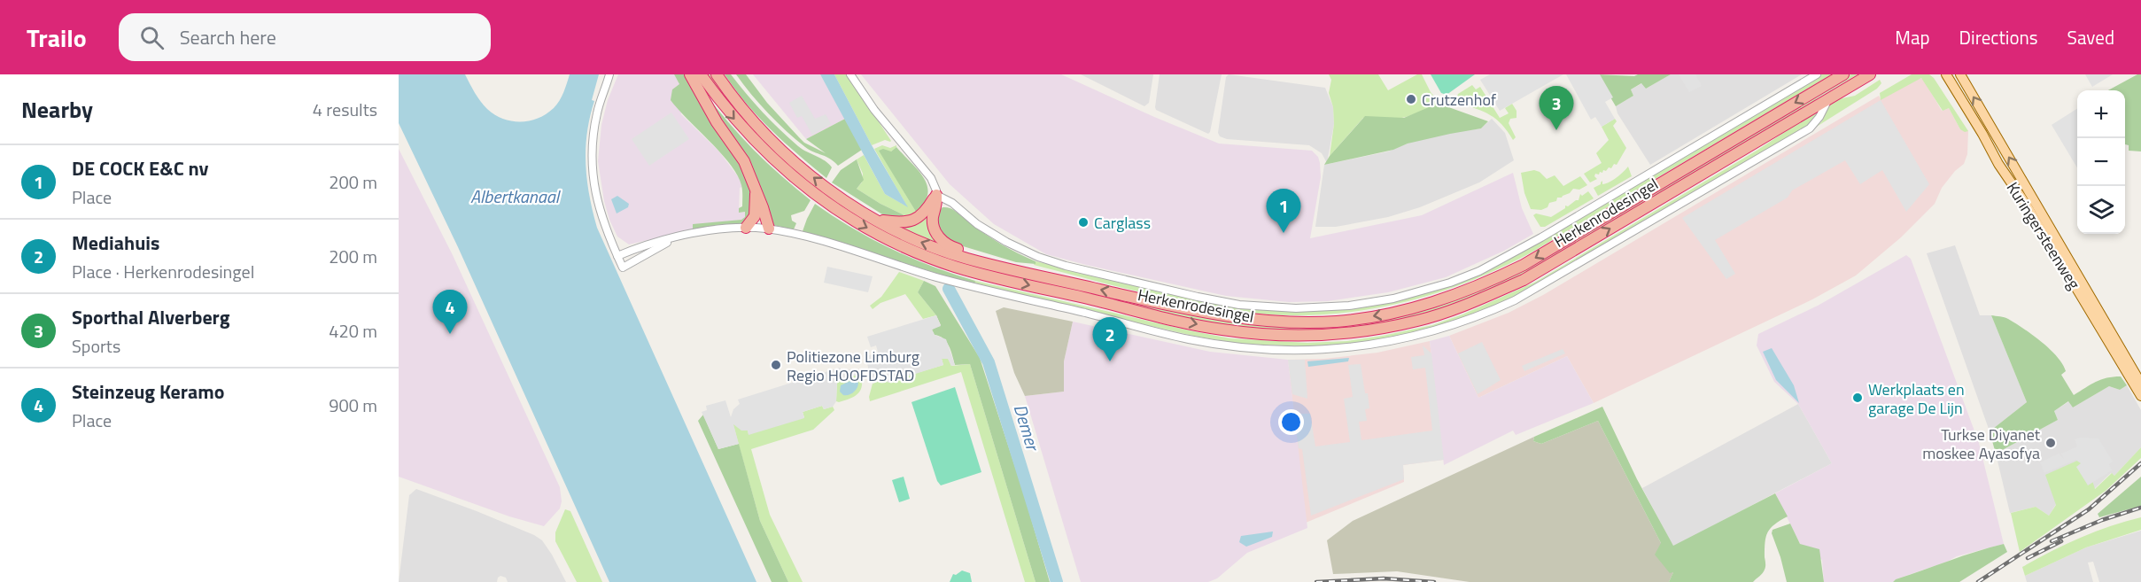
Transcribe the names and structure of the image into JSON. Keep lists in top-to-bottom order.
{
  "streets": {
    "highway": ["Herkenrodesingel"],
    "main road": ["Kuringersteenweg"]
  },
  "water": ["Albertkanaal", "Demer"],
  "places": [
    "Crutzenhof",
    "Carglass",
    "Politiezone Limburg Regio HOOFDSTAD",
    "Werkplaats en garage De Lijn",
    "Turkse Diyanet moskee Ayasofya"
  ],
  "page": {
    "header": "Trailo",
    "search": "Search here",
    "nav": ["Map", "Directions", "Saved"],
    "heading": ["Nearby", "4 results"],
    "pins": [
      "3",
      "1",
      "4",
      "2"
    ],
    "map_buttons": ["+", "−"],
    "list": [
      {
        "mark": "1",
        "name": "DE COCK E&C nv",
        "note": "Place",
        "value": "200 m"
      },
      {
        "mark": "2",
        "name": "Mediahuis",
        "note": "Place · Herkenrodesingel",
        "value": "200 m"
      },
      {
        "mark": "3",
        "name": "Sporthal Alverberg",
        "note": "Sports",
        "value": "420 m"
      },
      {
        "mark": "4",
        "name": "Steinzeug Keramo",
        "note": "Place",
        "value": "900 m"
      }
    ]
  }
}
